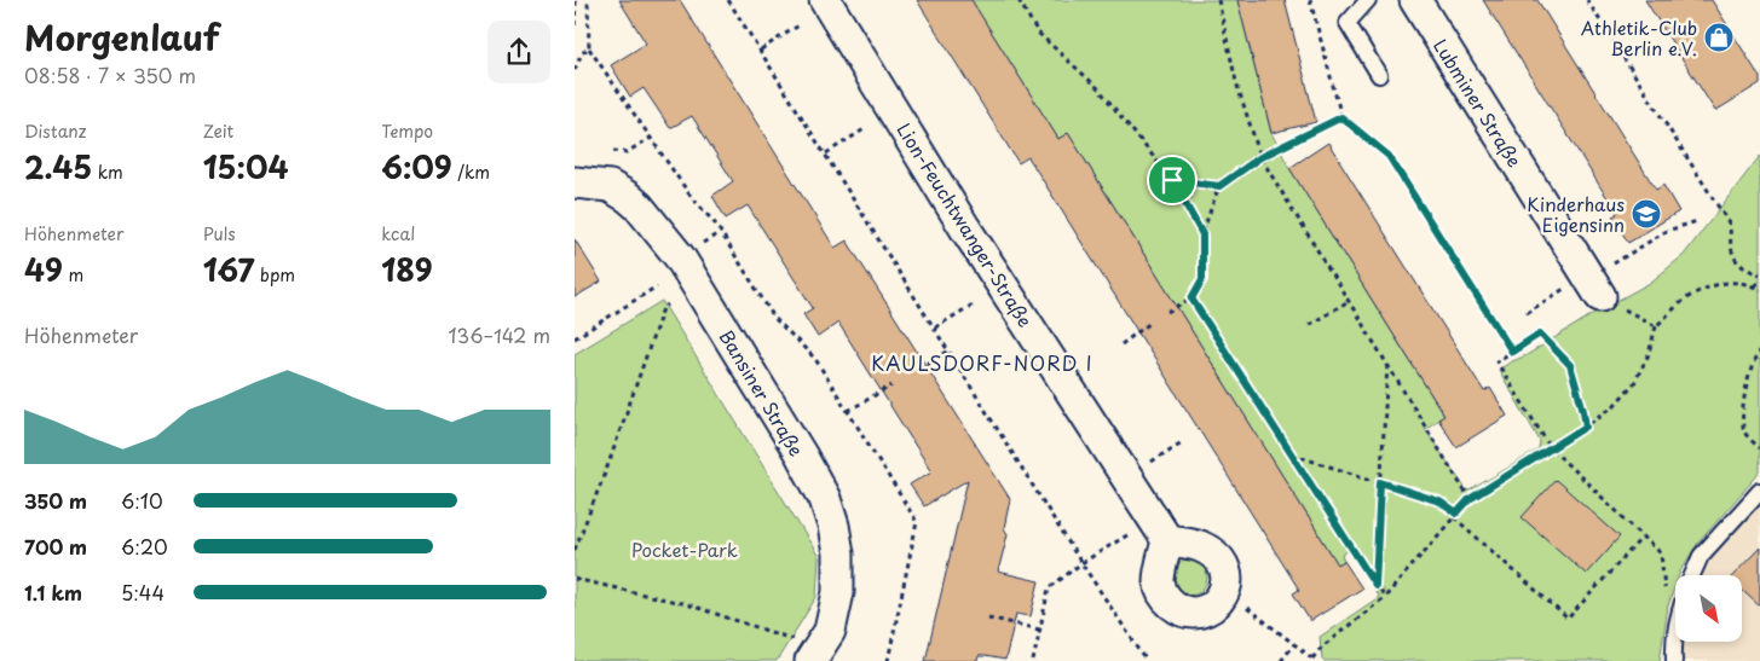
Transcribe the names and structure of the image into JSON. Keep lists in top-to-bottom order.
{
  "streets": {
    "street": ["Lubminer Straße", "Lion-Feuchtwanger-Straße", "Bansiner Straße"]
  },
  "districts": ["KAULSDORF-NORD I"],
  "parks": ["Pocket-Park"],
  "places": {
    "shop": ["Athletik-Club Berlin e.V."],
    "school or university": ["Kinderhaus Eigensinn"]
  },
  "north": "bottom right",
  "page": {
    "heading": ["Morgenlauf", "08:58 · 7 × 350 m"],
    "stats": [
      ["Distanz", "2.45 km"],
      ["Zeit", "15:04"],
      ["Tempo", "6:09 /km"],
      ["Höhenmeter", "49 m"],
      ["Puls", "167 bpm"],
      ["kcal", "189"]
    ],
    "chart": ["Höhenmeter", "136–142 m"],
    "list": [
      {
        "name": "350 m",
        "note": "6:10"
      },
      {
        "name": "700 m",
        "note": "6:20"
      },
      {
        "name": "1.1 km",
        "note": "5:44"
      }
    ]
  }
}
